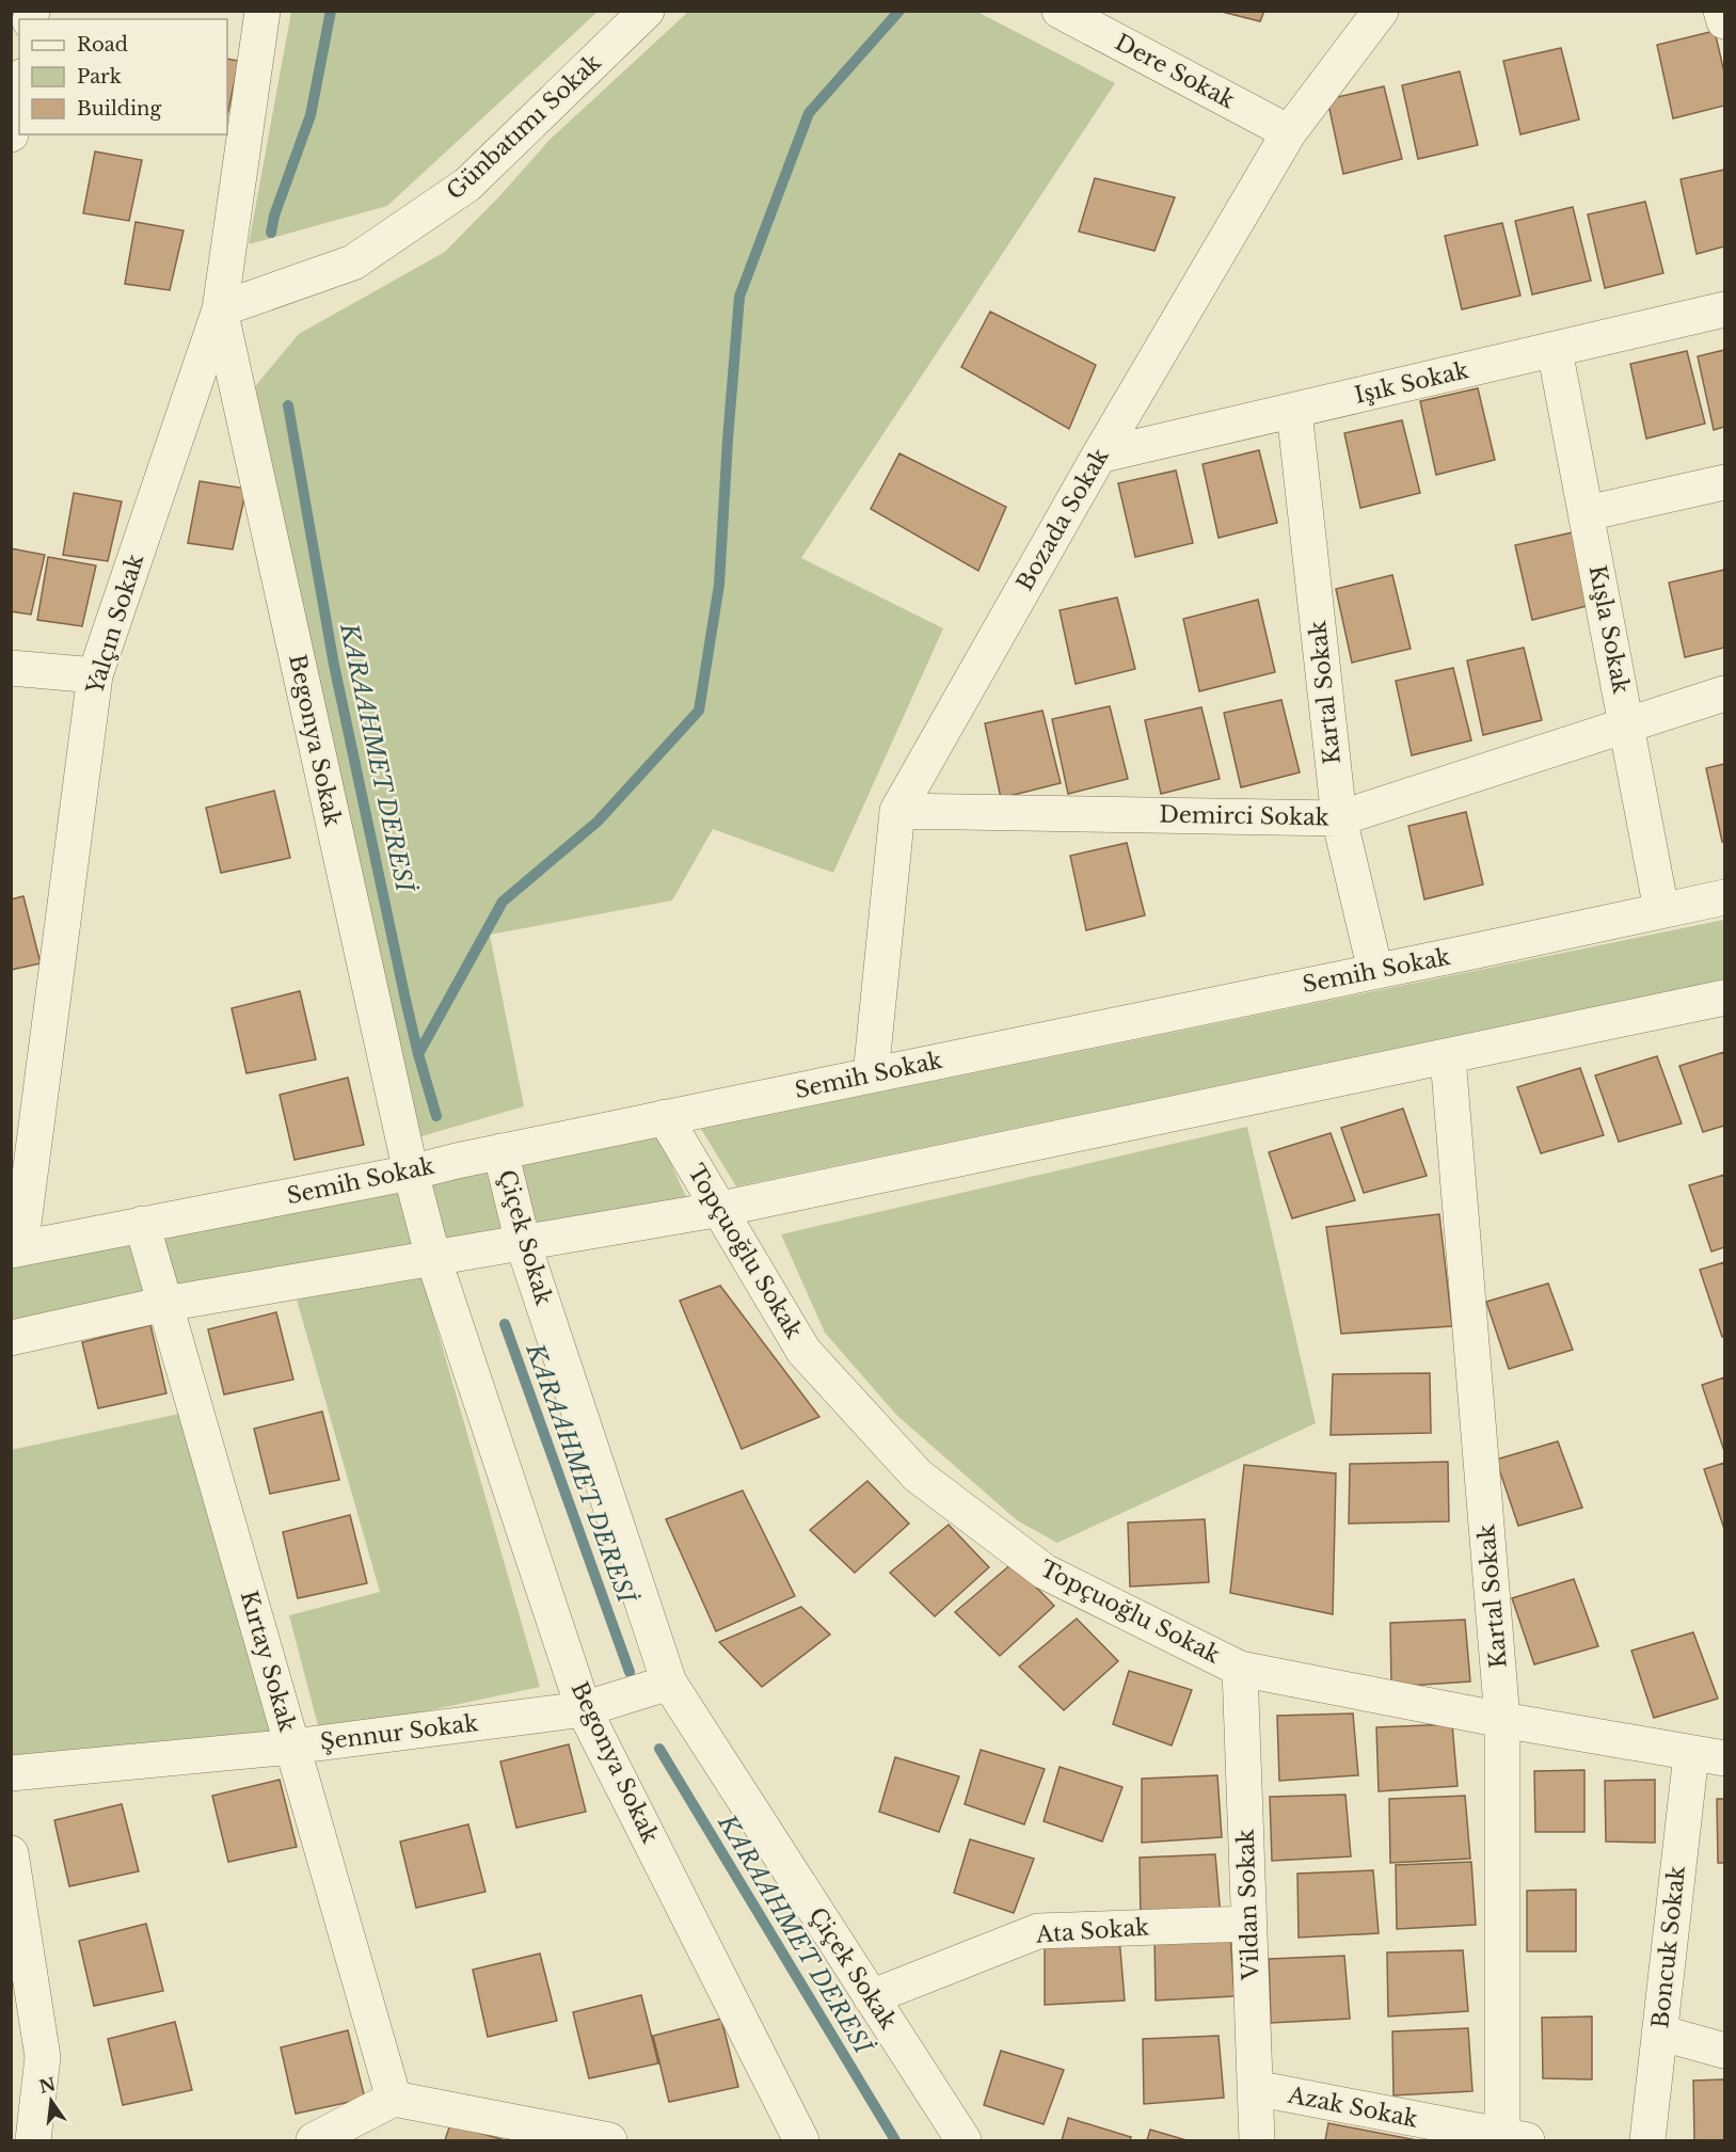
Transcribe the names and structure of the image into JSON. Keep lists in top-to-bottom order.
{
  "streets": {
    "street": [
      "Dere Sokak",
      "Günbatımı Sokak",
      "Işık Sokak",
      "Bozada Sokak",
      "Yalçın Sokak",
      "Kışla Sokak",
      "Kartal Sokak",
      "Begonya Sokak",
      "Demirci Sokak",
      "Semih Sokak",
      "Çiçek Sokak",
      "Topçuoğlu Sokak",
      "Kırtay Sokak",
      "Şennur Sokak",
      "Vildan Sokak",
      "Ata Sokak",
      "Boncuk Sokak",
      "Azak Sokak"
    ]
  },
  "crossings": [
    ["Dere Sokak", "Bozada Sokak"],
    ["Günbatımı Sokak", "Yalçın Sokak"],
    ["Günbatımı Sokak", "Begonya Sokak"],
    ["Işık Sokak", "Bozada Sokak"],
    ["Işık Sokak", "Kışla Sokak"],
    ["Işık Sokak", "Kartal Sokak"],
    ["Bozada Sokak", "Demirci Sokak"],
    ["Bozada Sokak", "Semih Sokak"],
    ["Yalçın Sokak", "Begonya Sokak"],
    ["Yalçın Sokak", "Semih Sokak"],
    ["Kışla Sokak", "Demirci Sokak"],
    ["Kışla Sokak", "Semih Sokak"],
    ["Kartal Sokak", "Demirci Sokak"],
    ["Kartal Sokak", "Semih Sokak"],
    ["Kartal Sokak", "Topçuoğlu Sokak"],
    ["Kartal Sokak", "Azak Sokak"],
    ["Begonya Sokak", "Semih Sokak"],
    ["Begonya Sokak", "Şennur Sokak"],
    ["Semih Sokak", "Çiçek Sokak"],
    ["Semih Sokak", "Topçuoğlu Sokak"],
    ["Semih Sokak", "Kırtay Sokak"],
    ["Çiçek Sokak", "Şennur Sokak"],
    ["Çiçek Sokak", "Ata Sokak"],
    ["Topçuoğlu Sokak", "Vildan Sokak"],
    ["Topçuoğlu Sokak", "Boncuk Sokak"],
    ["Kırtay Sokak", "Şennur Sokak"],
    ["Vildan Sokak", "Ata Sokak"],
    ["Vildan Sokak", "Azak Sokak"]
  ],
  "water": ["KARAAHMET DERESİ"],
  "legend": ["Road", "Park", "Building"],
  "north": "top"
}
